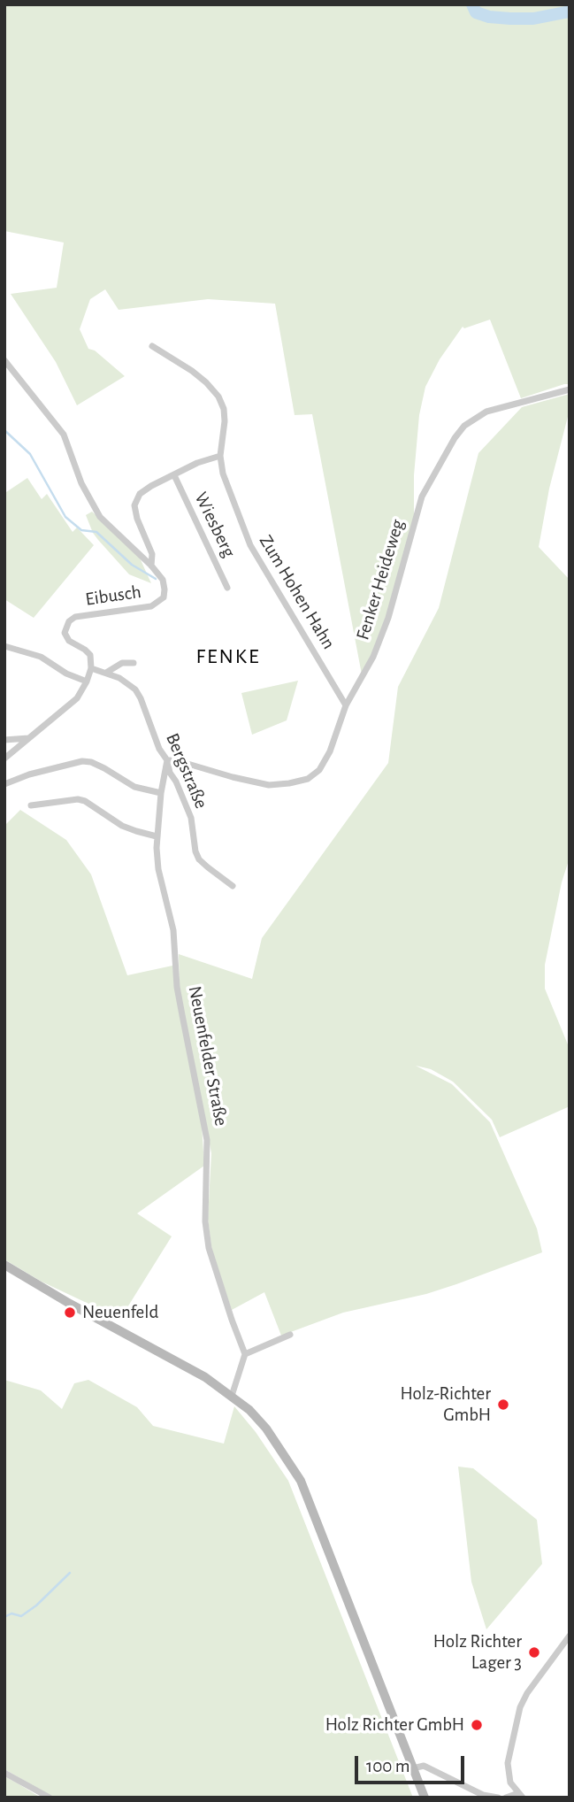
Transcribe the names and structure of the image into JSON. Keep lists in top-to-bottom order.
{
  "streets": {
    "street": [
      "Wiesberg",
      "Fenker Heideweg",
      "Zum Hohen Hahn",
      "Eibusch",
      "Bergstraße",
      "Neuenfelder Straße"
    ]
  },
  "crossings": [
    ["Fenker Heideweg", "Zum Hohen Hahn"],
    ["Fenker Heideweg", "Bergstraße"],
    ["Fenker Heideweg", "Neuenfelder Straße"],
    ["Eibusch", "Bergstraße"],
    ["Bergstraße", "Neuenfelder Straße"]
  ],
  "districts": ["FENKE"],
  "places": [
    "Neuenfeld",
    "Holz-Richter GmbH",
    "Holz Richter Lager 3",
    "Holz Richter GmbH"
  ],
  "scale_bar": "100 m"
}
